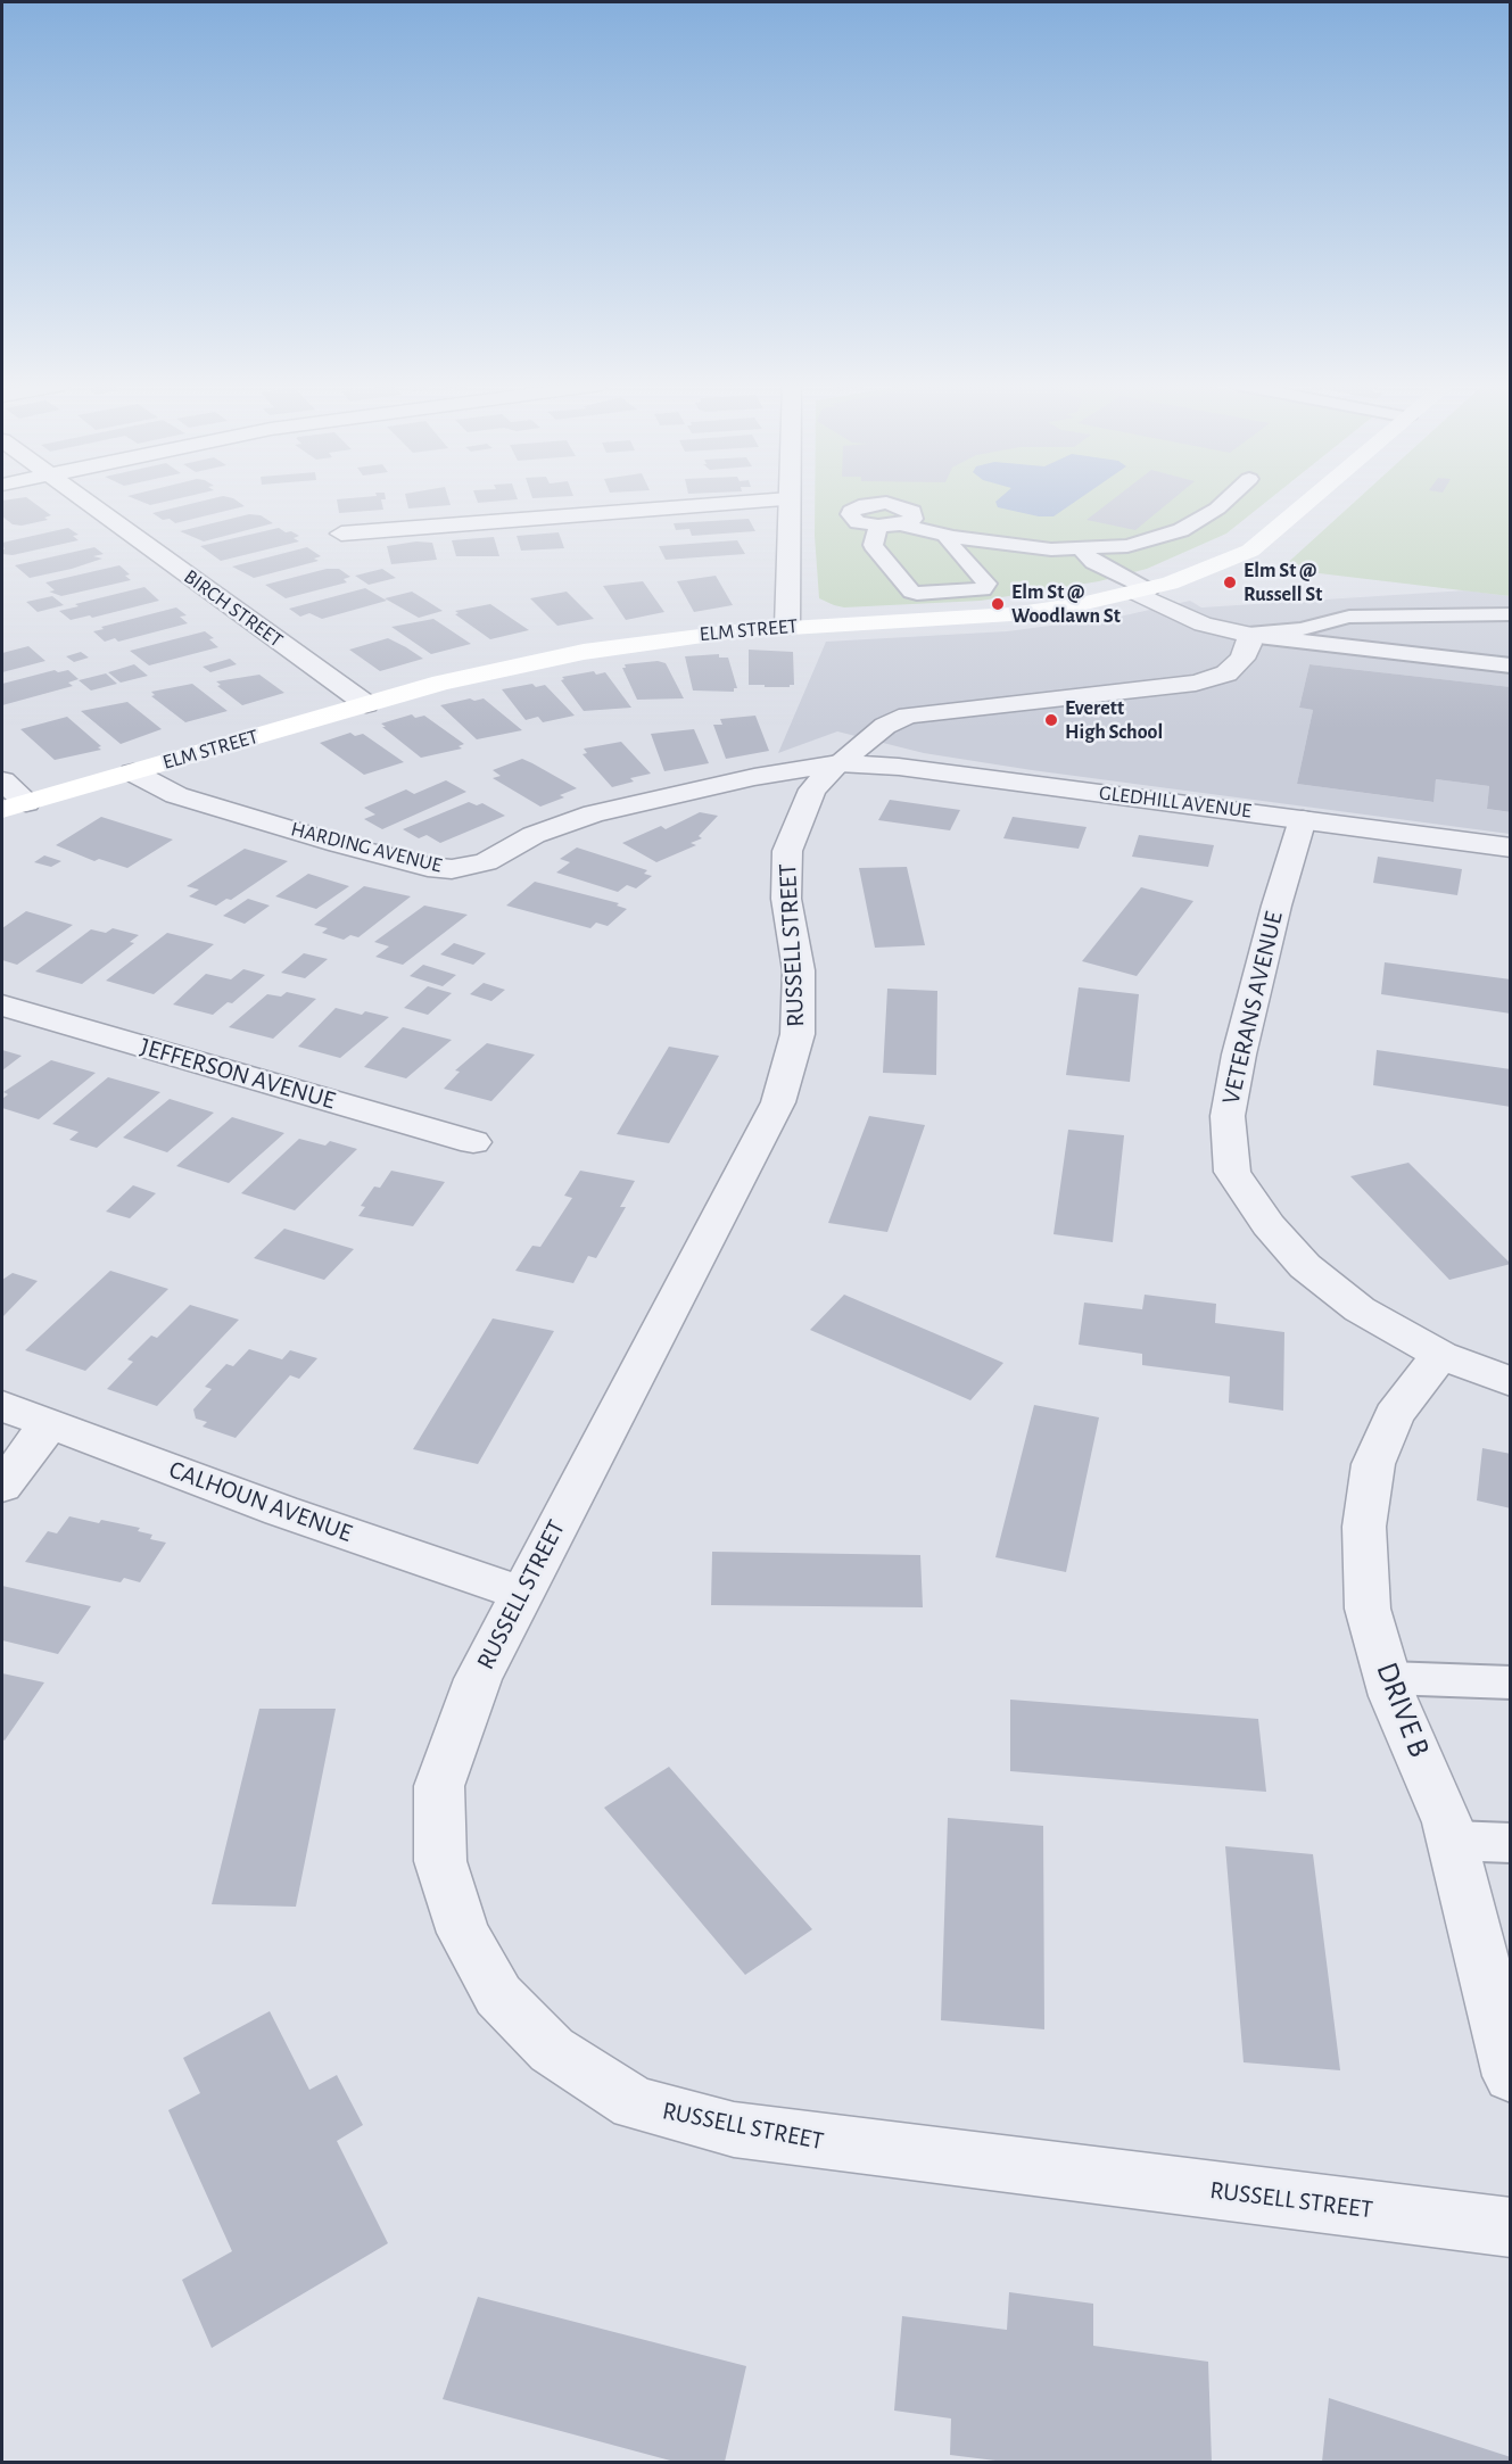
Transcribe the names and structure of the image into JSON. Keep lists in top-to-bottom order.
{
  "streets": {
    "main road": ["ELM STREET"],
    "street": [
      "BIRCH STREET",
      "GLEDHILL AVENUE",
      "HARDING AVENUE",
      "RUSSELL STREET",
      "VETERANS AVENUE",
      "JEFFERSON AVENUE",
      "CALHOUN AVENUE",
      "DRIVE B"
    ]
  },
  "crossings": [
    ["BIRCH STREET", "ELM STREET"],
    ["ELM STREET", "HARDING AVENUE"],
    ["GLEDHILL AVENUE", "HARDING AVENUE"],
    ["GLEDHILL AVENUE", "RUSSELL STREET"],
    ["GLEDHILL AVENUE", "VETERANS AVENUE"],
    ["HARDING AVENUE", "RUSSELL STREET"],
    ["RUSSELL STREET", "CALHOUN AVENUE"],
    ["VETERANS AVENUE", "DRIVE B"]
  ],
  "places": ["Elm St @ Russell St", "Elm St @ Woodlawn St", "Everett High School"]
}
